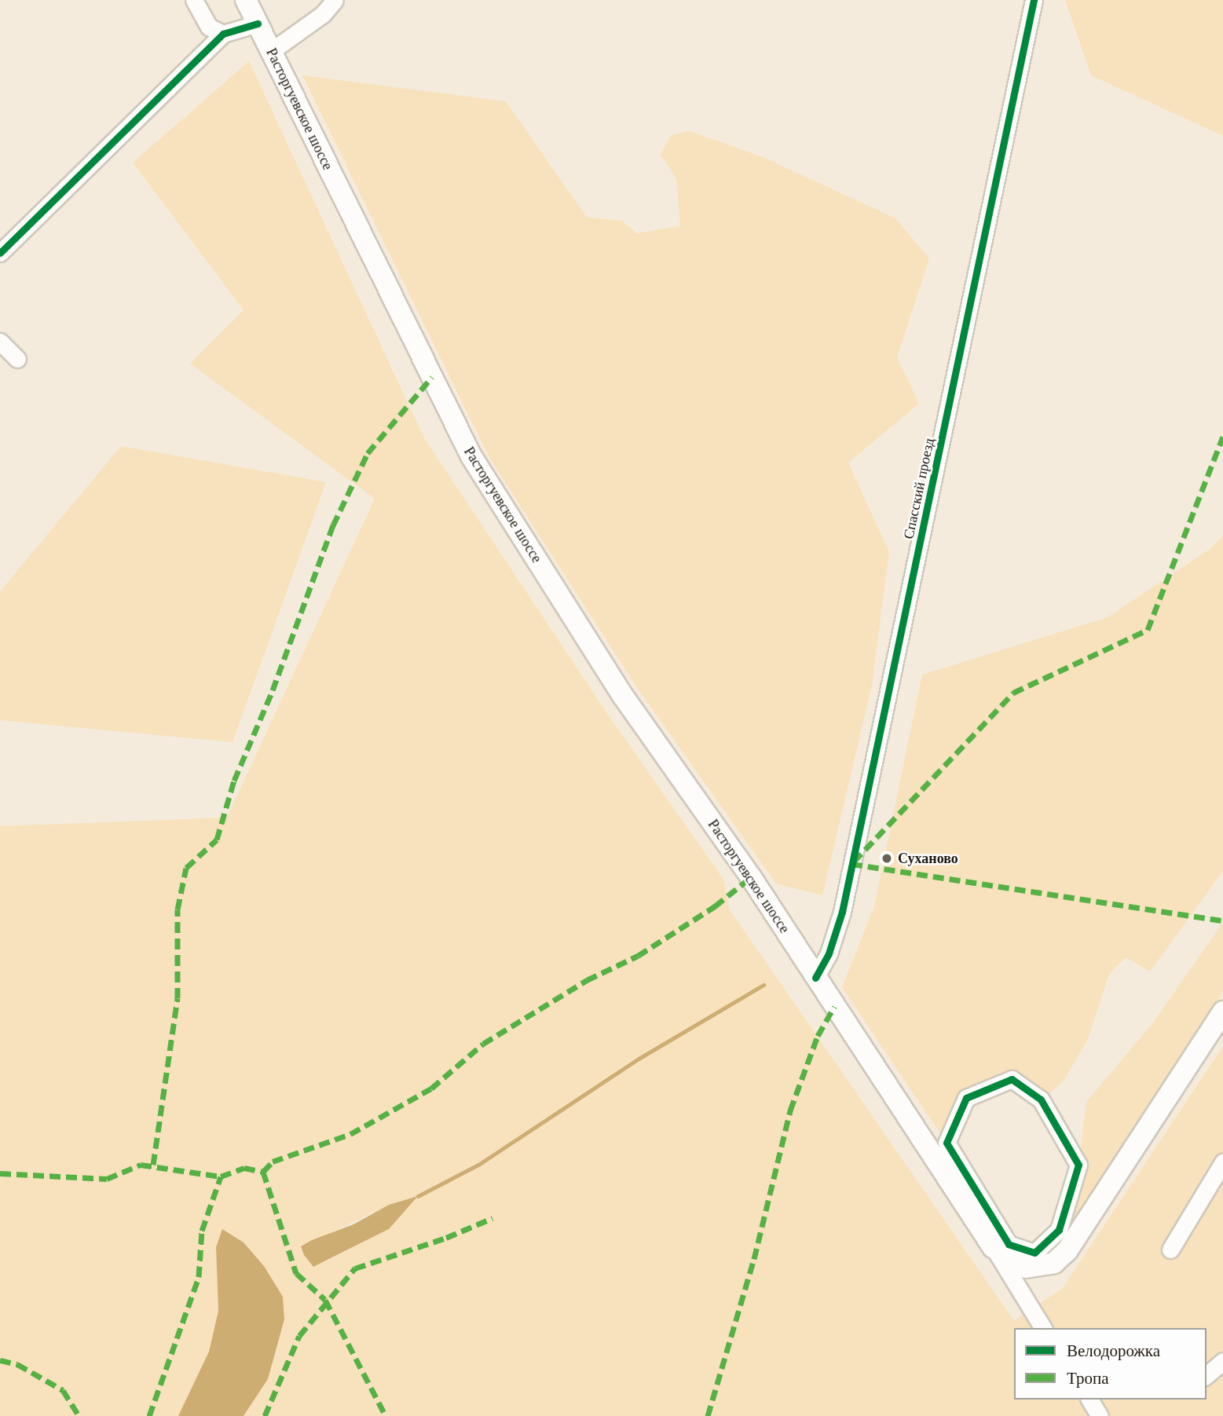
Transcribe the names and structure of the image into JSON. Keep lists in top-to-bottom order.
{
  "streets": {
    "main road": ["Расторгуевское шоссе"],
    "street": ["Спасский проезд"]
  },
  "crossings": [
    ["Расторгуевское шоссе", "Спасский проезд"]
  ],
  "places": ["Суханово"],
  "legend": ["Велодорожка", "Тропа"]
}
